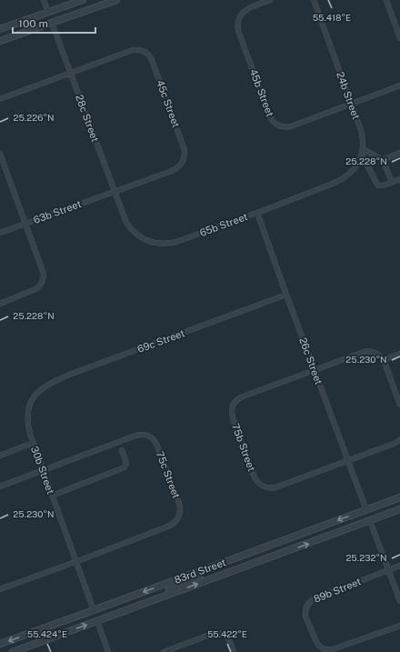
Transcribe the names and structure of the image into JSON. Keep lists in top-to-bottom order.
{
  "streets": {
    "street": [
      "45b Street",
      "24b Street",
      "45c Street",
      "28c Street",
      "63b Street",
      "65b Street",
      "69c Street",
      "26c Street",
      "75b Street",
      "30b Street",
      "75c Street",
      "83rd Street",
      "89b Street"
    ]
  },
  "crossings": [
    ["45b Street", "24b Street"],
    ["24b Street", "65b Street"],
    ["45c Street", "28c Street"],
    ["45c Street", "63b Street"],
    ["28c Street", "63b Street"],
    ["28c Street", "65b Street"],
    ["65b Street", "26c Street"],
    ["69c Street", "26c Street"],
    ["69c Street", "30b Street"],
    ["26c Street", "75b Street"],
    ["26c Street", "83rd Street"],
    ["30b Street", "75c Street"],
    ["30b Street", "83rd Street"]
  ],
  "scale_bar": "100 m",
  "coordinates": [
    "55.418°E",
    "25.226°N",
    "25.228°N",
    "25.230°N",
    "25.232°N",
    "55.424°E",
    "55.422°E"
  ]
}
